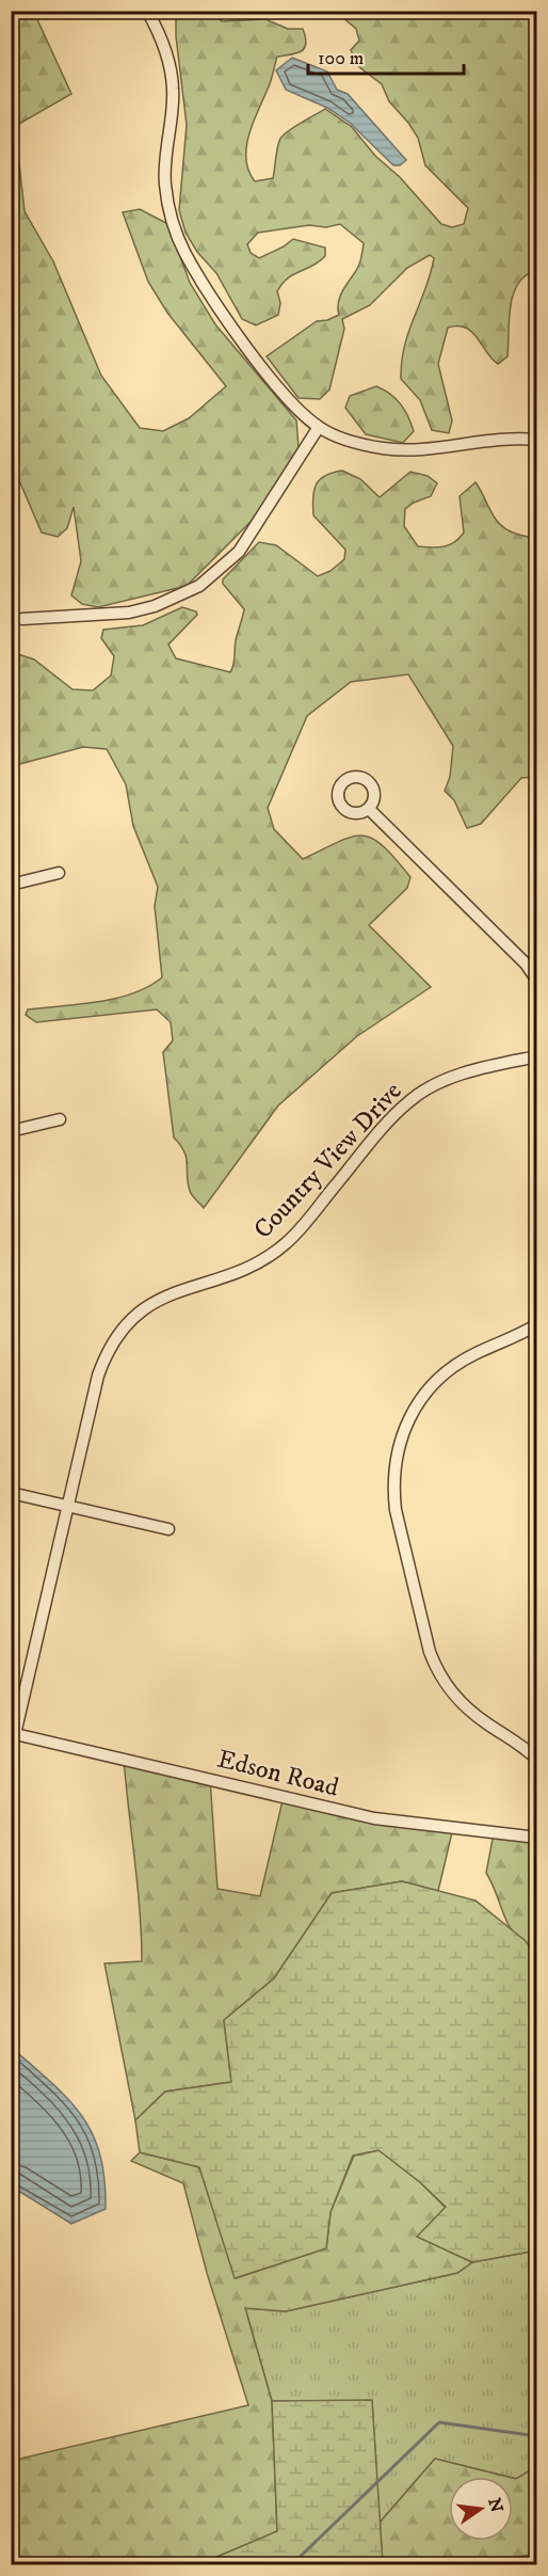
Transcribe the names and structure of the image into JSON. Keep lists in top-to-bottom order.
{
  "streets": {
    "street": ["Country View Drive", "Edson Road"]
  },
  "crossings": [
    ["Country View Drive", "Edson Road"]
  ],
  "scale_bar": "100 m",
  "north": "right"
}
